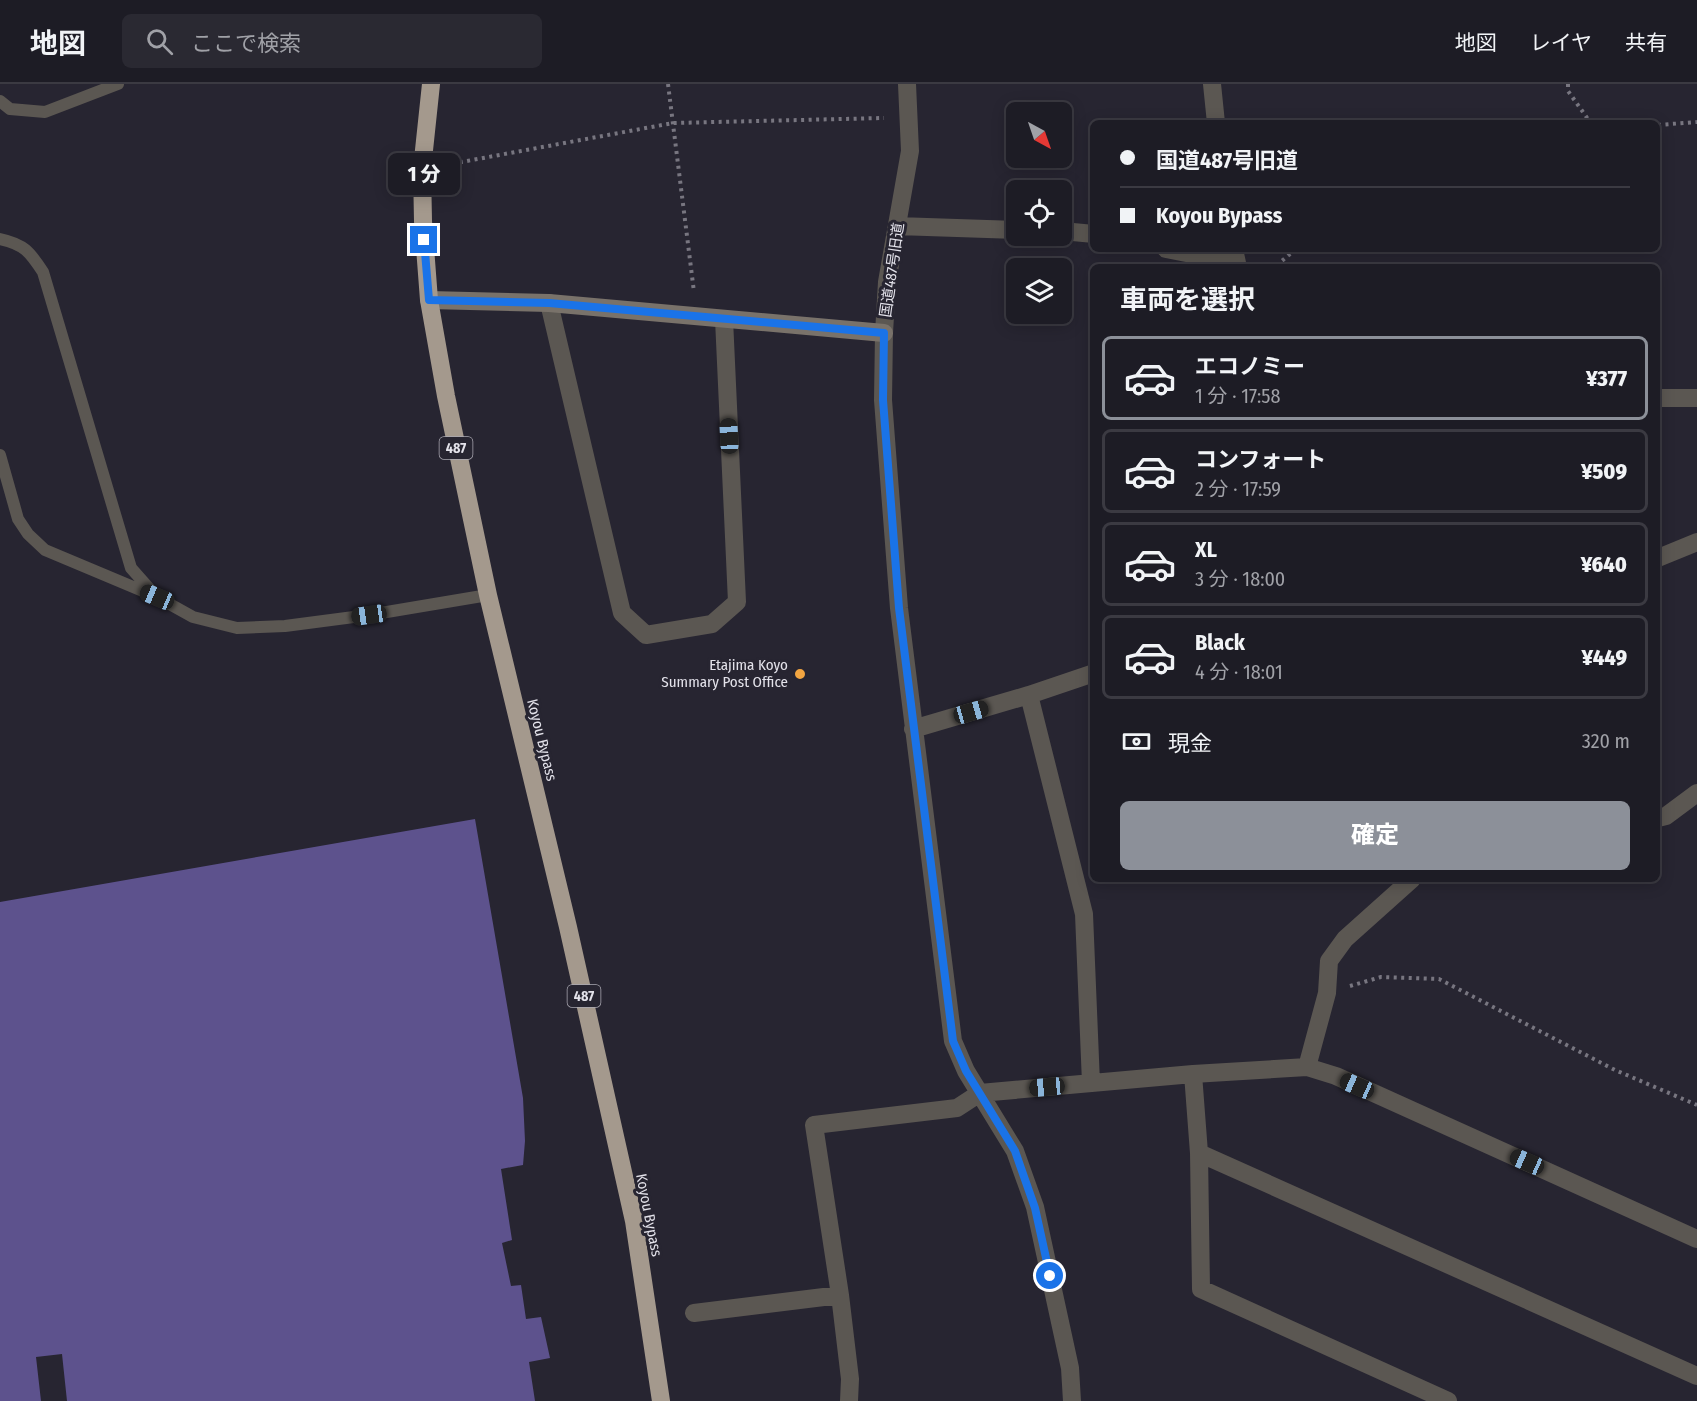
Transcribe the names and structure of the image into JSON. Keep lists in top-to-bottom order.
{
  "streets": {
    "highway": ["487", "Koyou Bypass"],
    "street": ["国道487号旧道"]
  },
  "places": ["Etajima Koyo Summary Post Office"],
  "north": "bottom right",
  "page": {
    "header": "地図",
    "search": "ここで検索",
    "nav": ["地図", "レイヤ", "共有"],
    "banner": ["国道487号旧道", "Koyou Bypass"],
    "bubble": "1 分",
    "heading": "車両を選択",
    "list": [
      {
        "name": "エコノミー",
        "note": "1 分 · 17:58",
        "value": "¥377"
      },
      {
        "name": "コンフォート",
        "note": "2 分 · 17:59",
        "value": "¥509"
      },
      {
        "name": "XL",
        "note": "3 分 · 18:00",
        "value": "¥640"
      },
      {
        "name": "Black",
        "note": "4 分 · 18:01",
        "value": "¥449"
      }
    ],
    "pay": ["現金", "320 m"],
    "buttons": "確定"
  }
}
